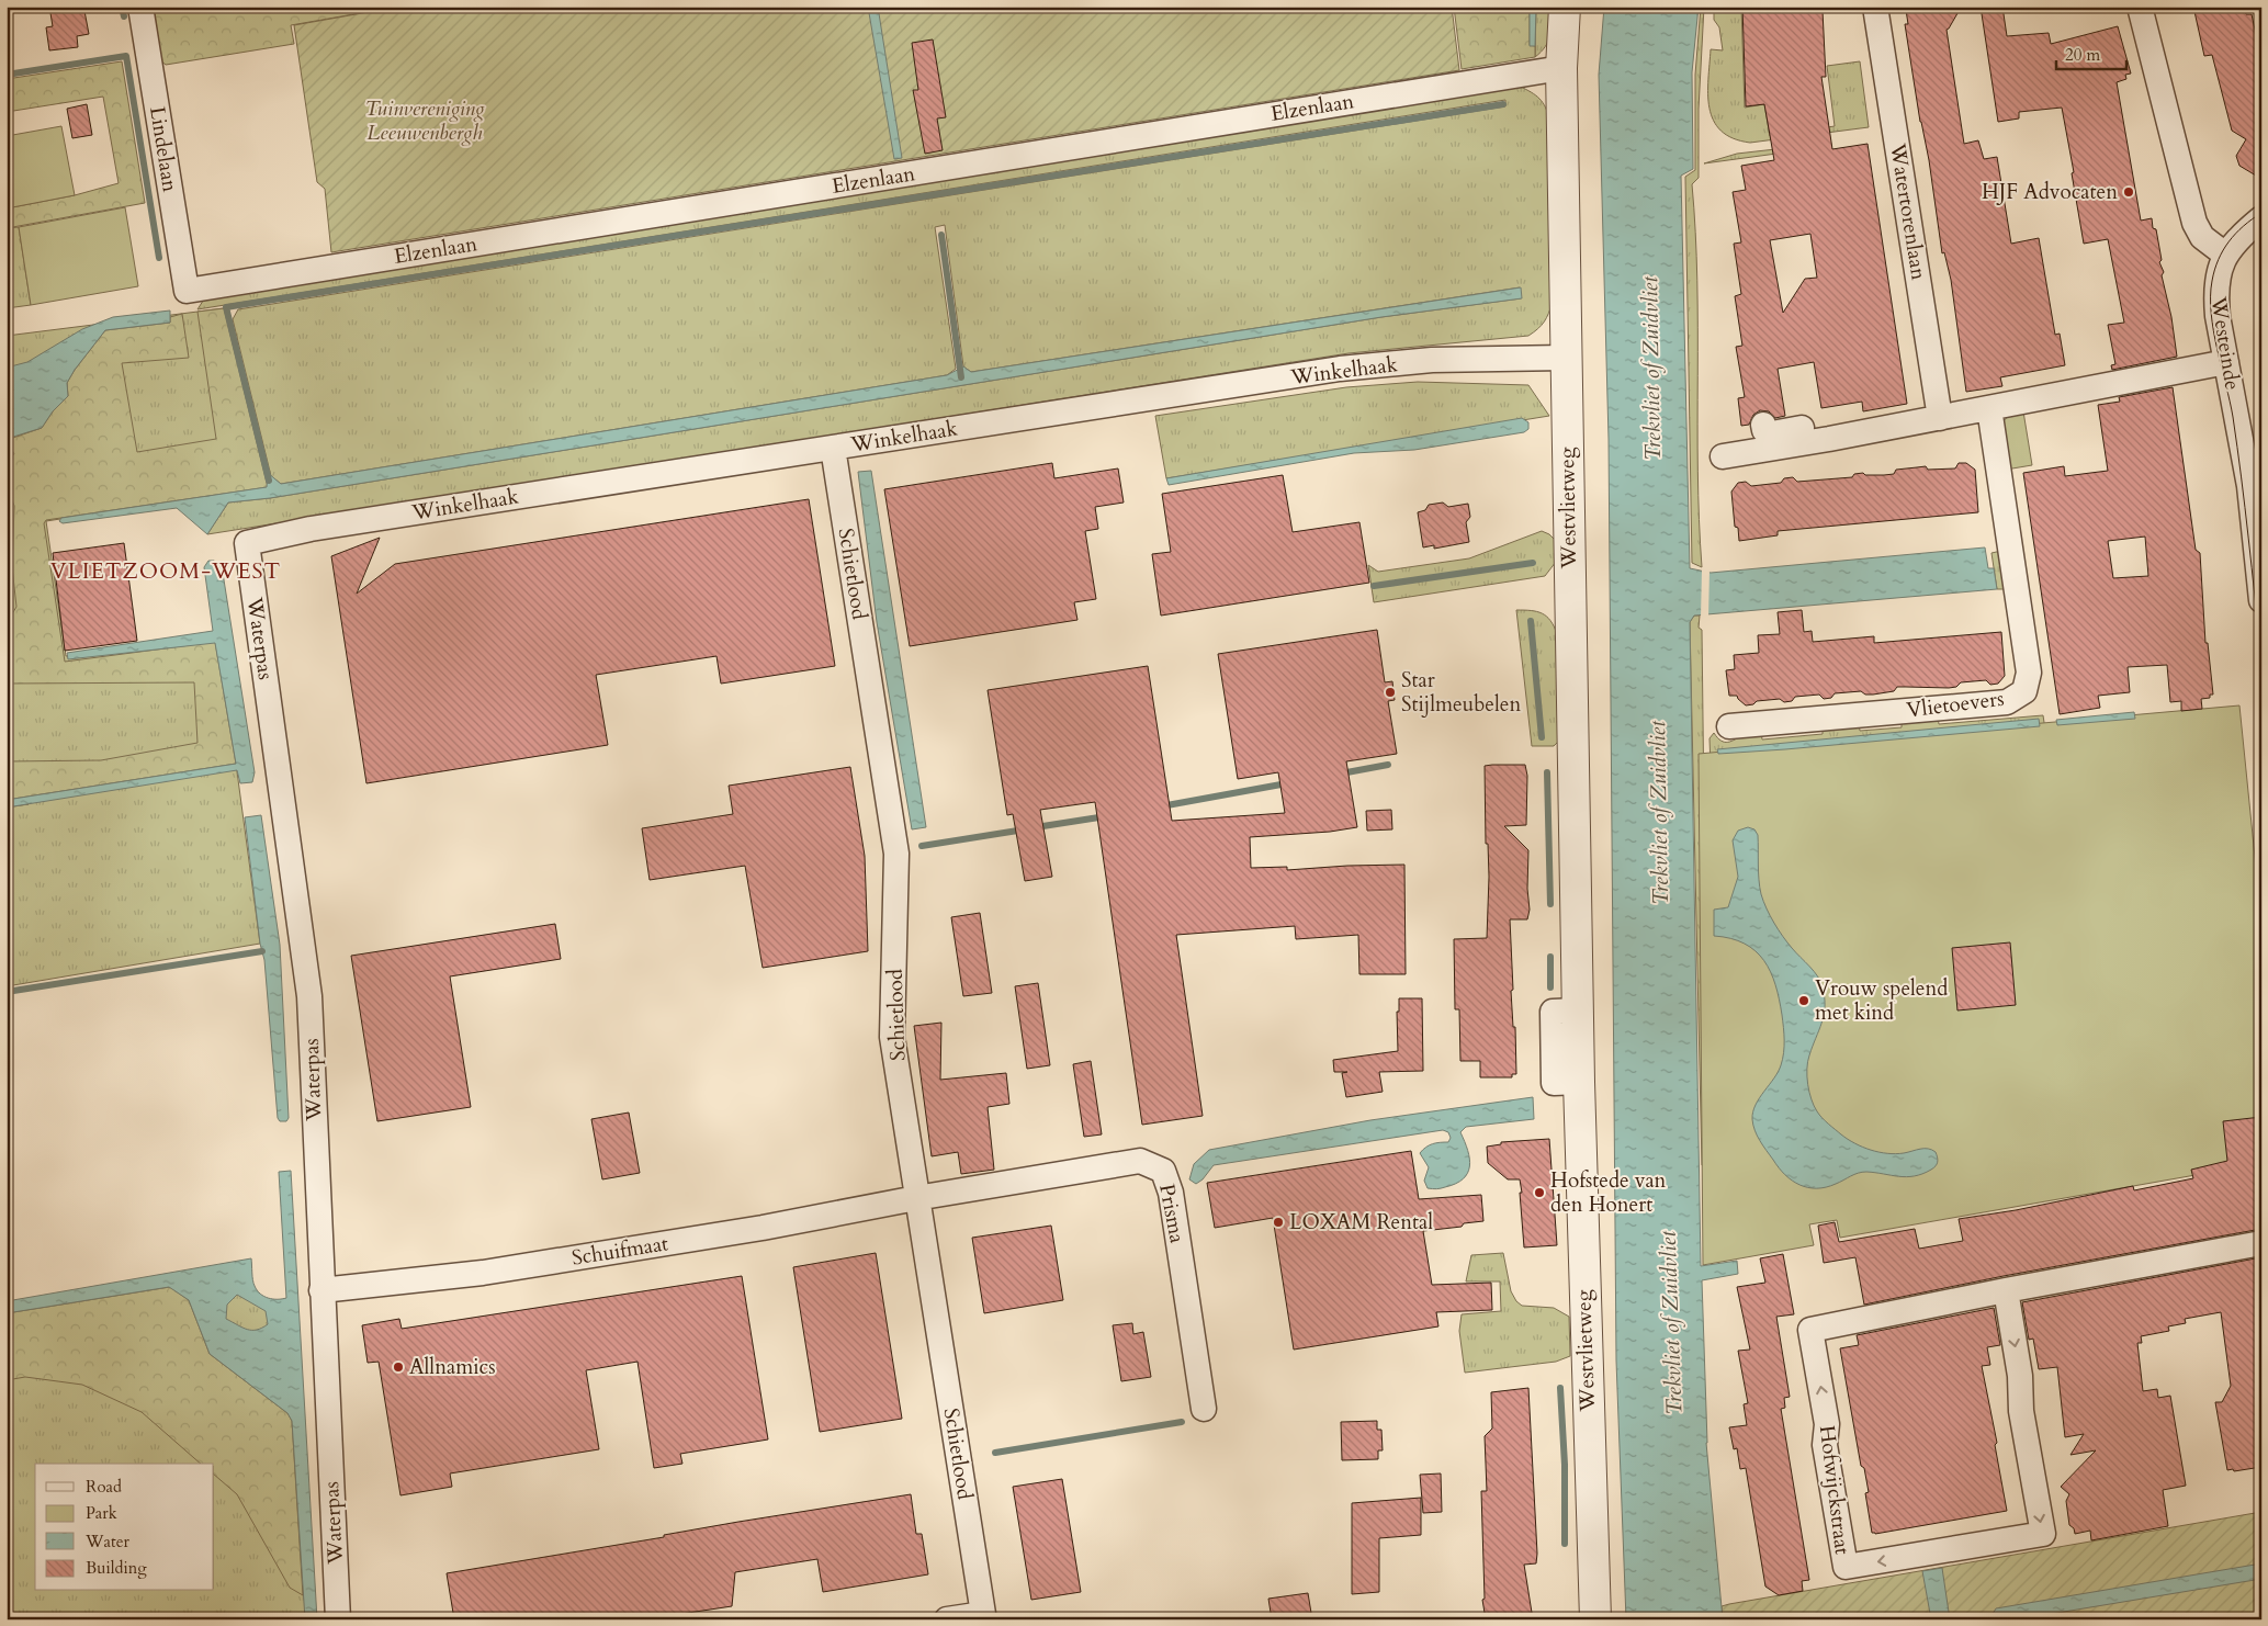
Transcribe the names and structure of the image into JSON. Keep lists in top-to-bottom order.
{
  "streets": {
    "street": [
      "Elzenlaan",
      "Lindelaan",
      "Watertorenlaan",
      "Westeinde",
      "Winkelhaak",
      "Westvlietweg",
      "Schietlood",
      "Waterpas",
      "Vlietoevers",
      "Prisma",
      "Schuifmaat",
      "Hofwijckstraat"
    ]
  },
  "crossings": [
    ["Elzenlaan", "Lindelaan"],
    ["Elzenlaan", "Westvlietweg"],
    ["Winkelhaak", "Westvlietweg"],
    ["Winkelhaak", "Schietlood"],
    ["Winkelhaak", "Waterpas"],
    ["Schietlood", "Prisma"],
    ["Schietlood", "Schuifmaat"],
    ["Waterpas", "Schuifmaat"],
    ["Prisma", "Schuifmaat"]
  ],
  "districts": ["VLIETZOOM-WEST"],
  "water": ["Trekvliet of Zuidvliet"],
  "parks": ["Tuinvereniging Leeuwenbergh"],
  "places": [
    "HJF Advocaten",
    "Star Stijlmeubelen",
    "Vrouw spelend met kind",
    "Hofstede van den Honert",
    "LOXAM Rental",
    "Allnamics"
  ],
  "legend": [
    "Road",
    "Park",
    "Water",
    "Building"
  ],
  "scale_bar": "20 m"
}
